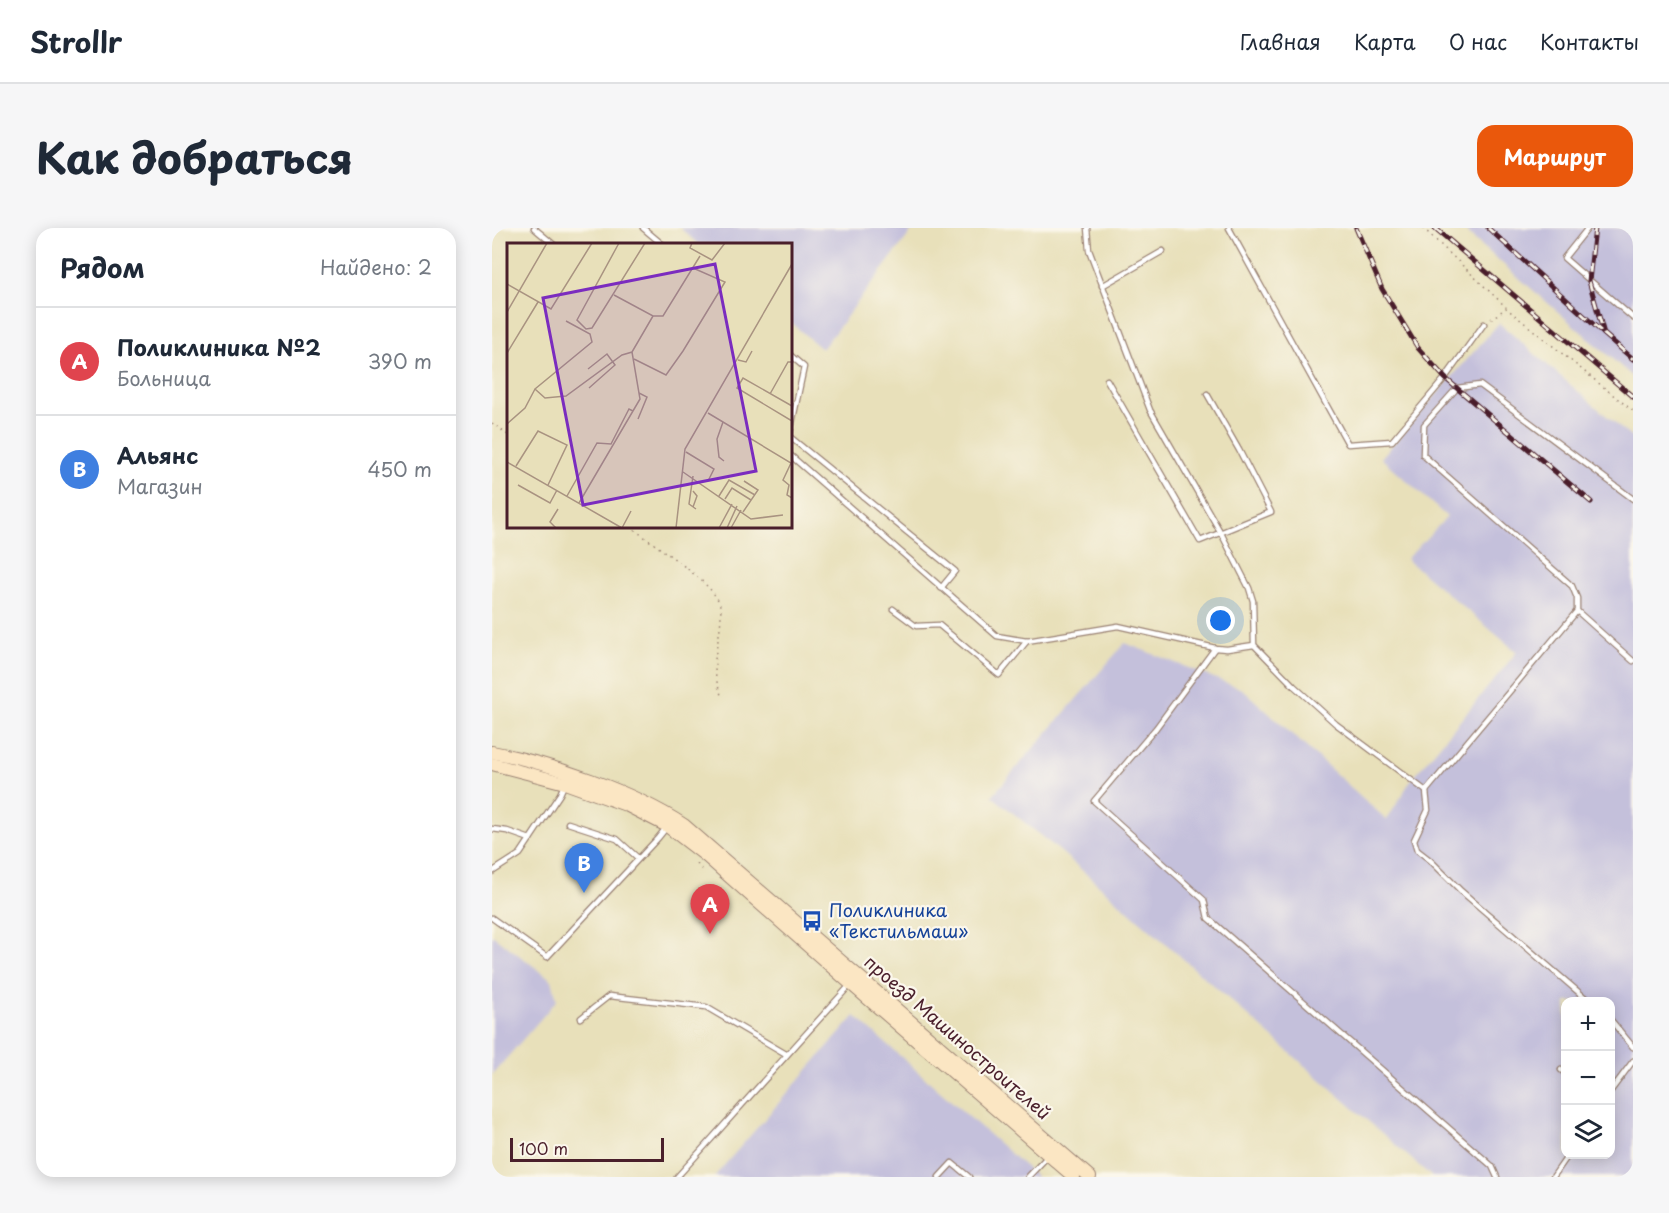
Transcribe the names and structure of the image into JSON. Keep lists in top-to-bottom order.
{
  "streets": {
    "main road": ["проезд Машиностроителей"]
  },
  "places": {
    "bus stop": ["Поликлиника «Текстильмаш»"]
  },
  "scale_bar": "100 m",
  "page": {
    "header": "Strollr",
    "nav": [
      "Главная",
      "Карта",
      "О нас",
      "Контакты"
    ],
    "title": "Как добраться",
    "buttons": "Маршрут",
    "heading": ["Рядом", "Найдено: 2"],
    "list": [
      {
        "mark": "A",
        "name": "Поликлиника №2",
        "note": "Больница",
        "value": "390 m"
      },
      {
        "mark": "B",
        "name": "Альянс",
        "note": "Магазин",
        "value": "450 m"
      }
    ],
    "pins": ["B", "A"],
    "map_buttons": ["+", "−"],
    "scale": "100 m"
  }
}
